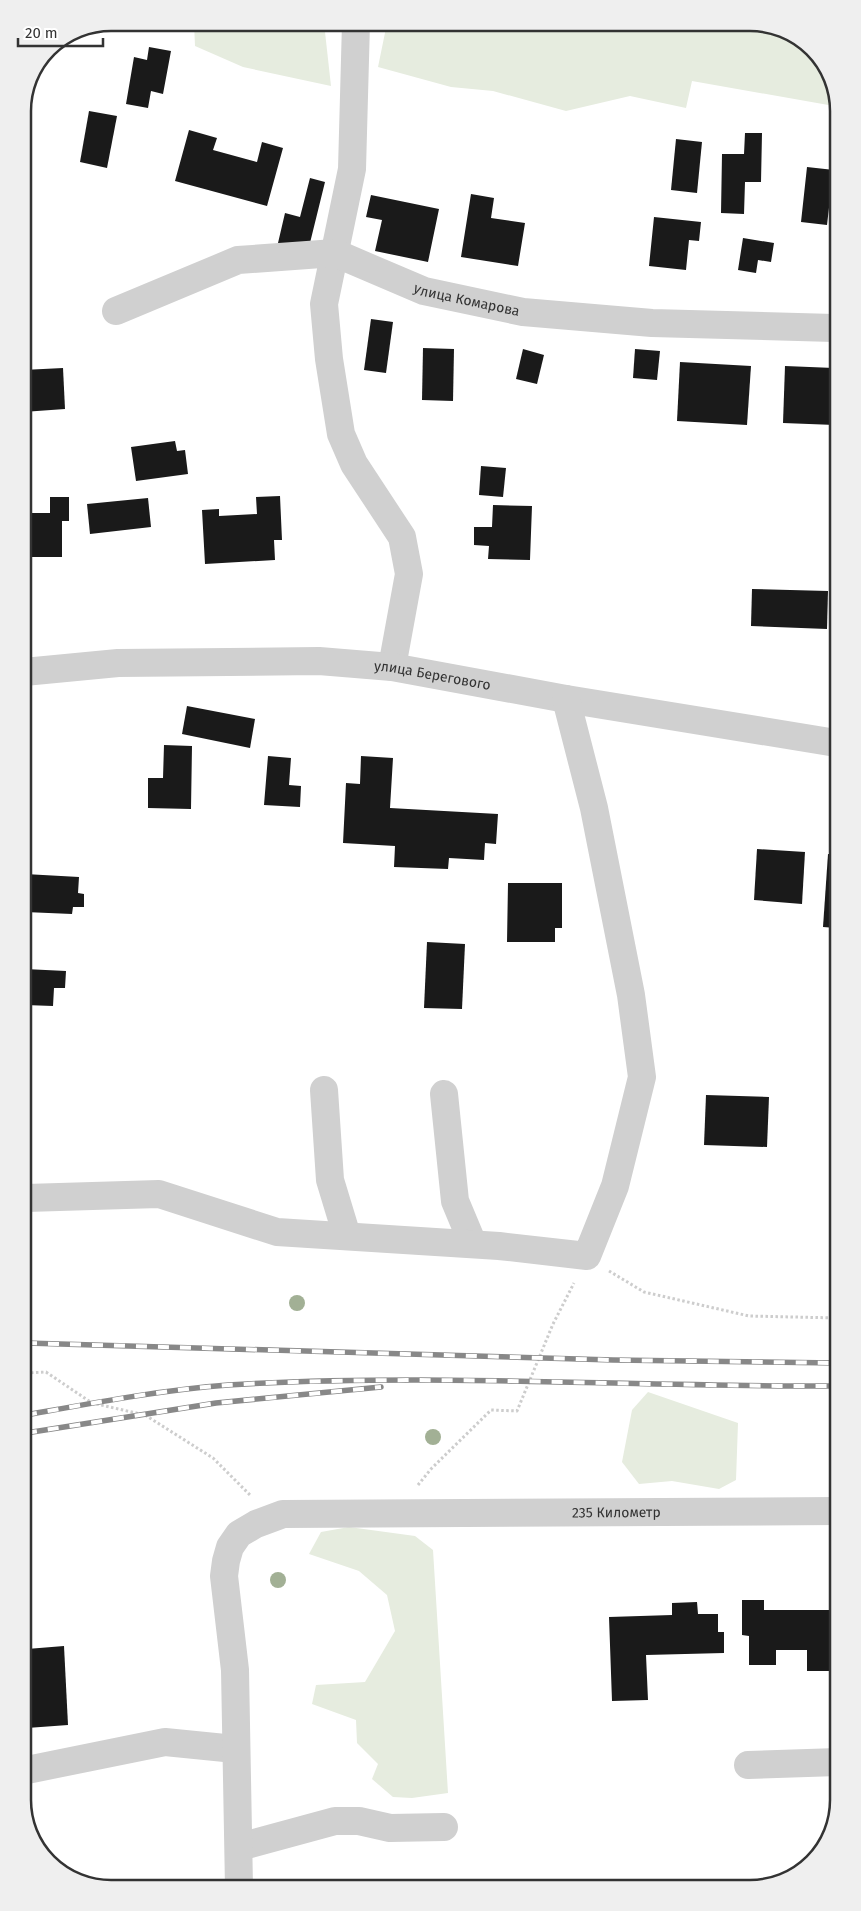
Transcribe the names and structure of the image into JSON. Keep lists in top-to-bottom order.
{
  "streets": {
    "street": ["улица Комарова", "улица Берегового", "235 Километр"]
  },
  "scale_bar": "20 m"
}
